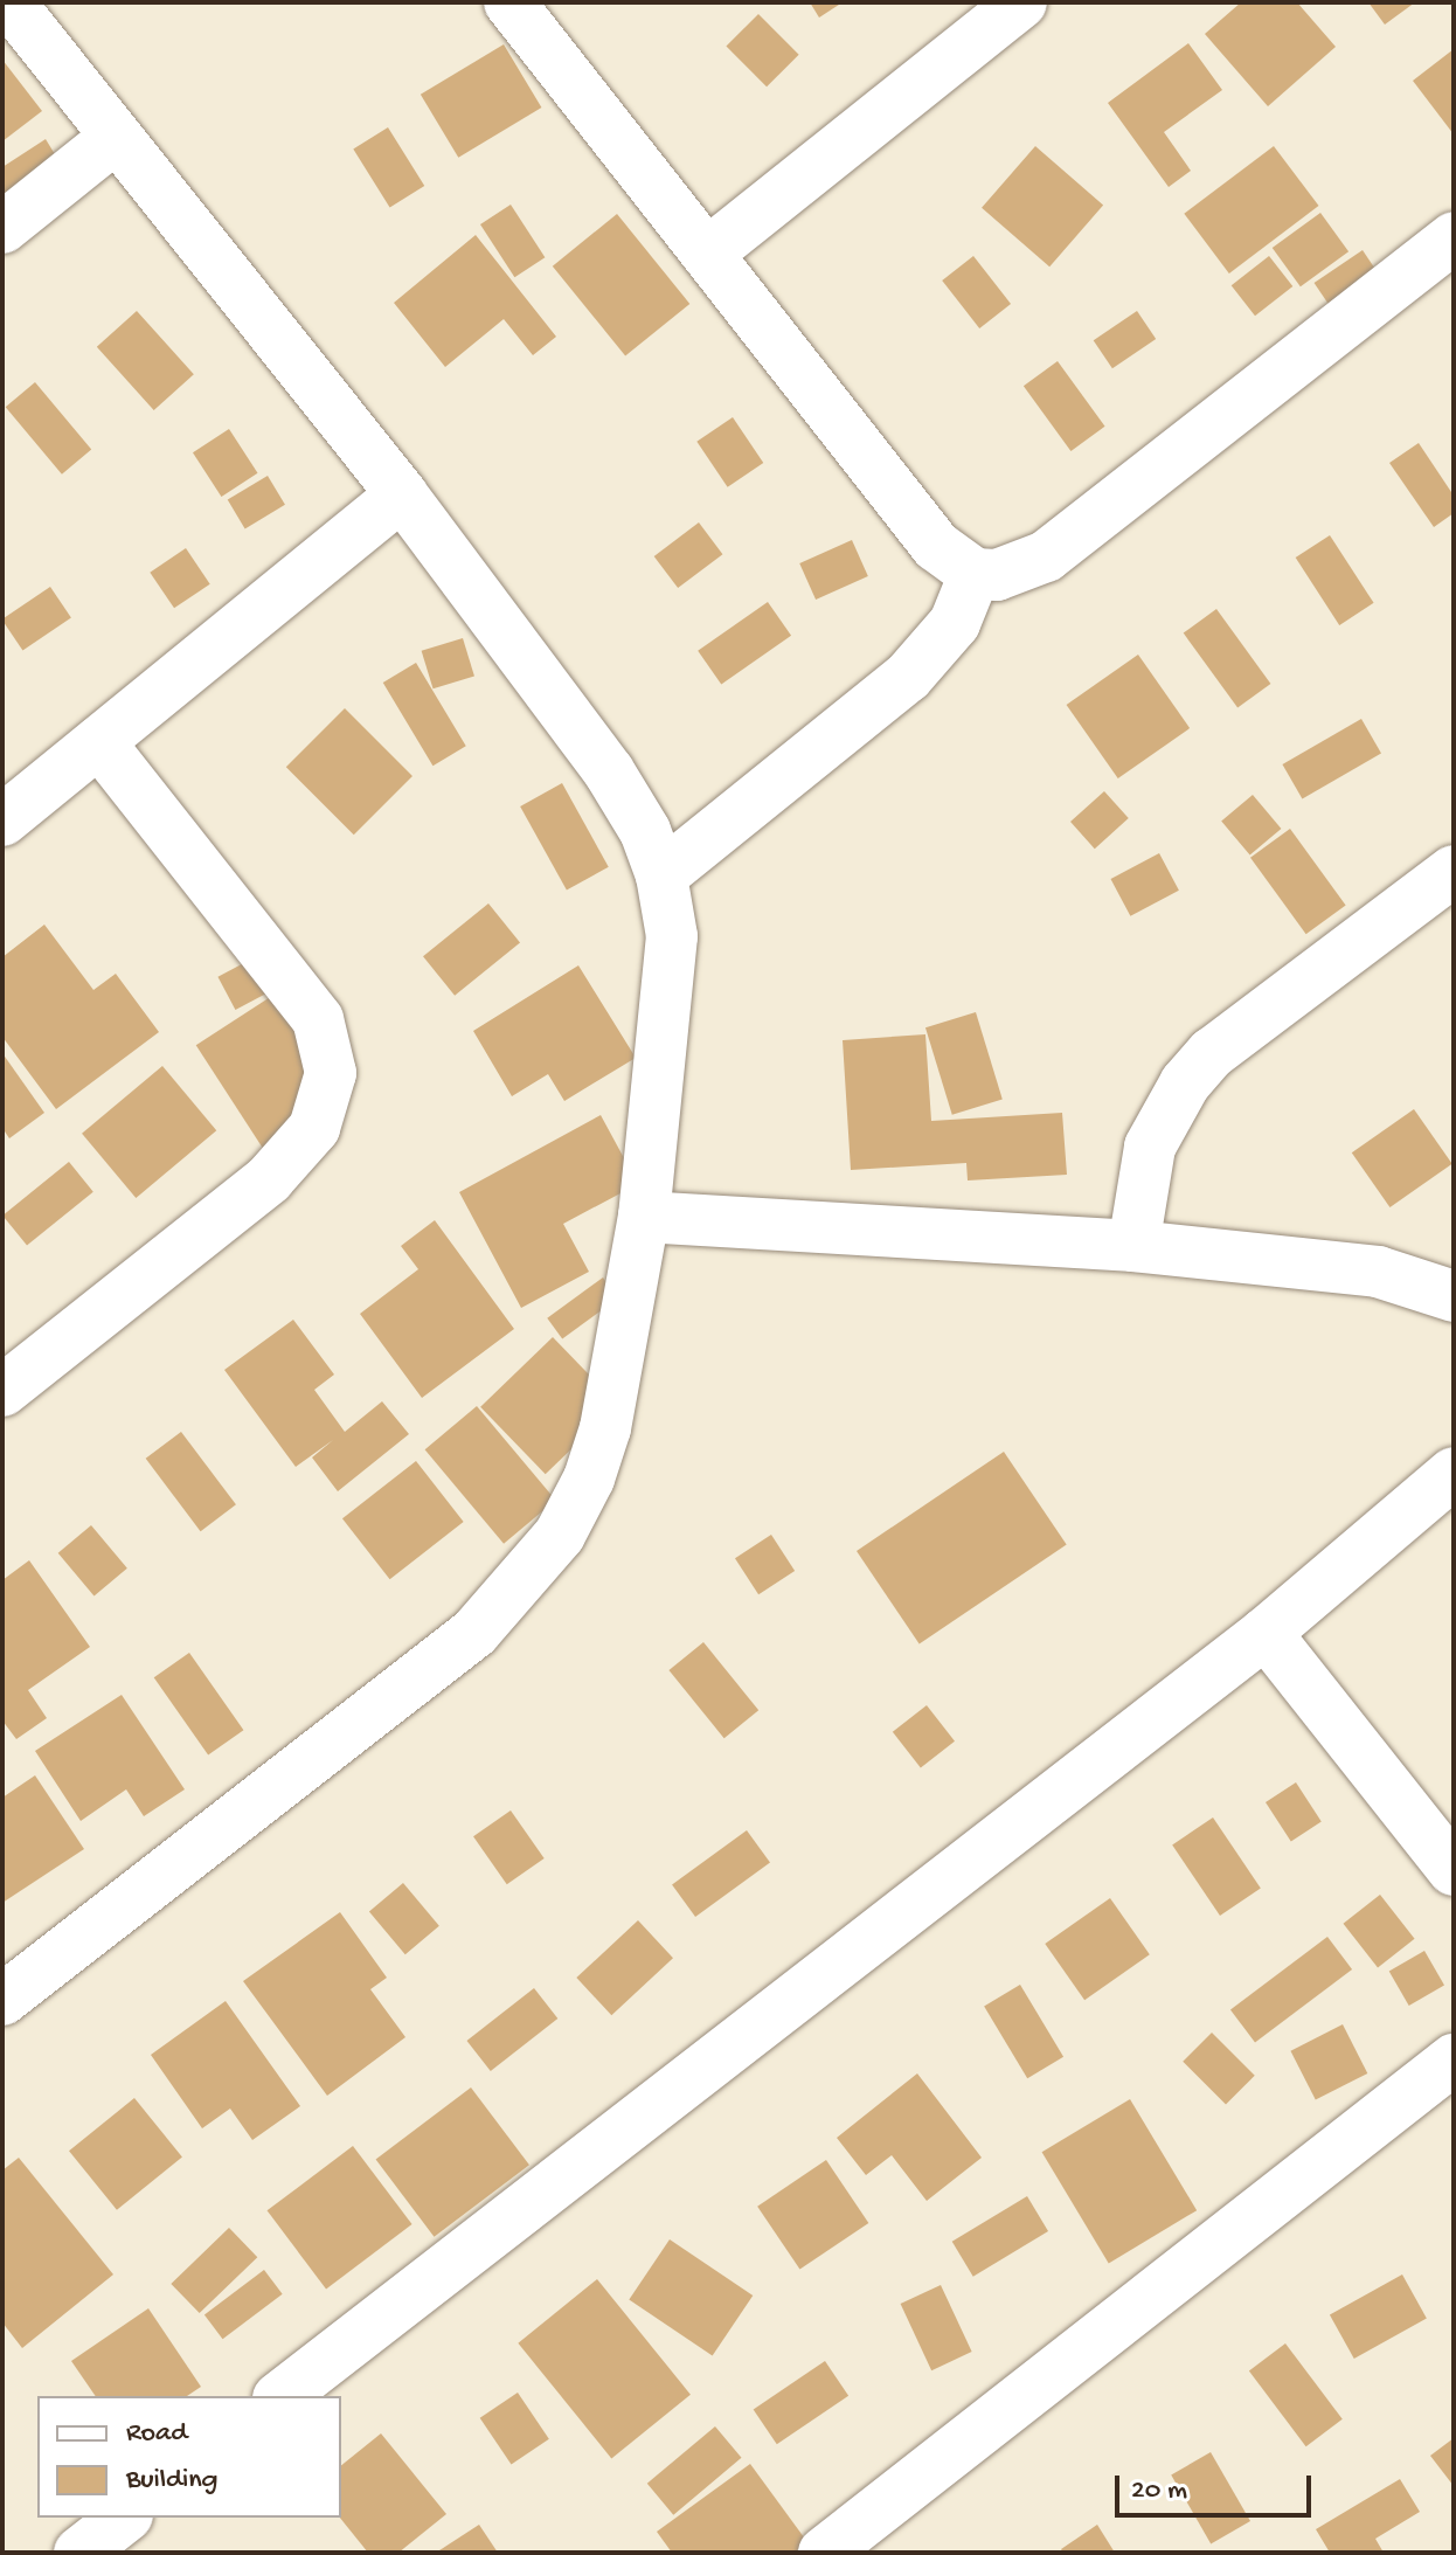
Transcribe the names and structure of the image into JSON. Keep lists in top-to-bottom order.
{
  "legend": ["Road", "Building"],
  "scale_bar": "20 m"
}
